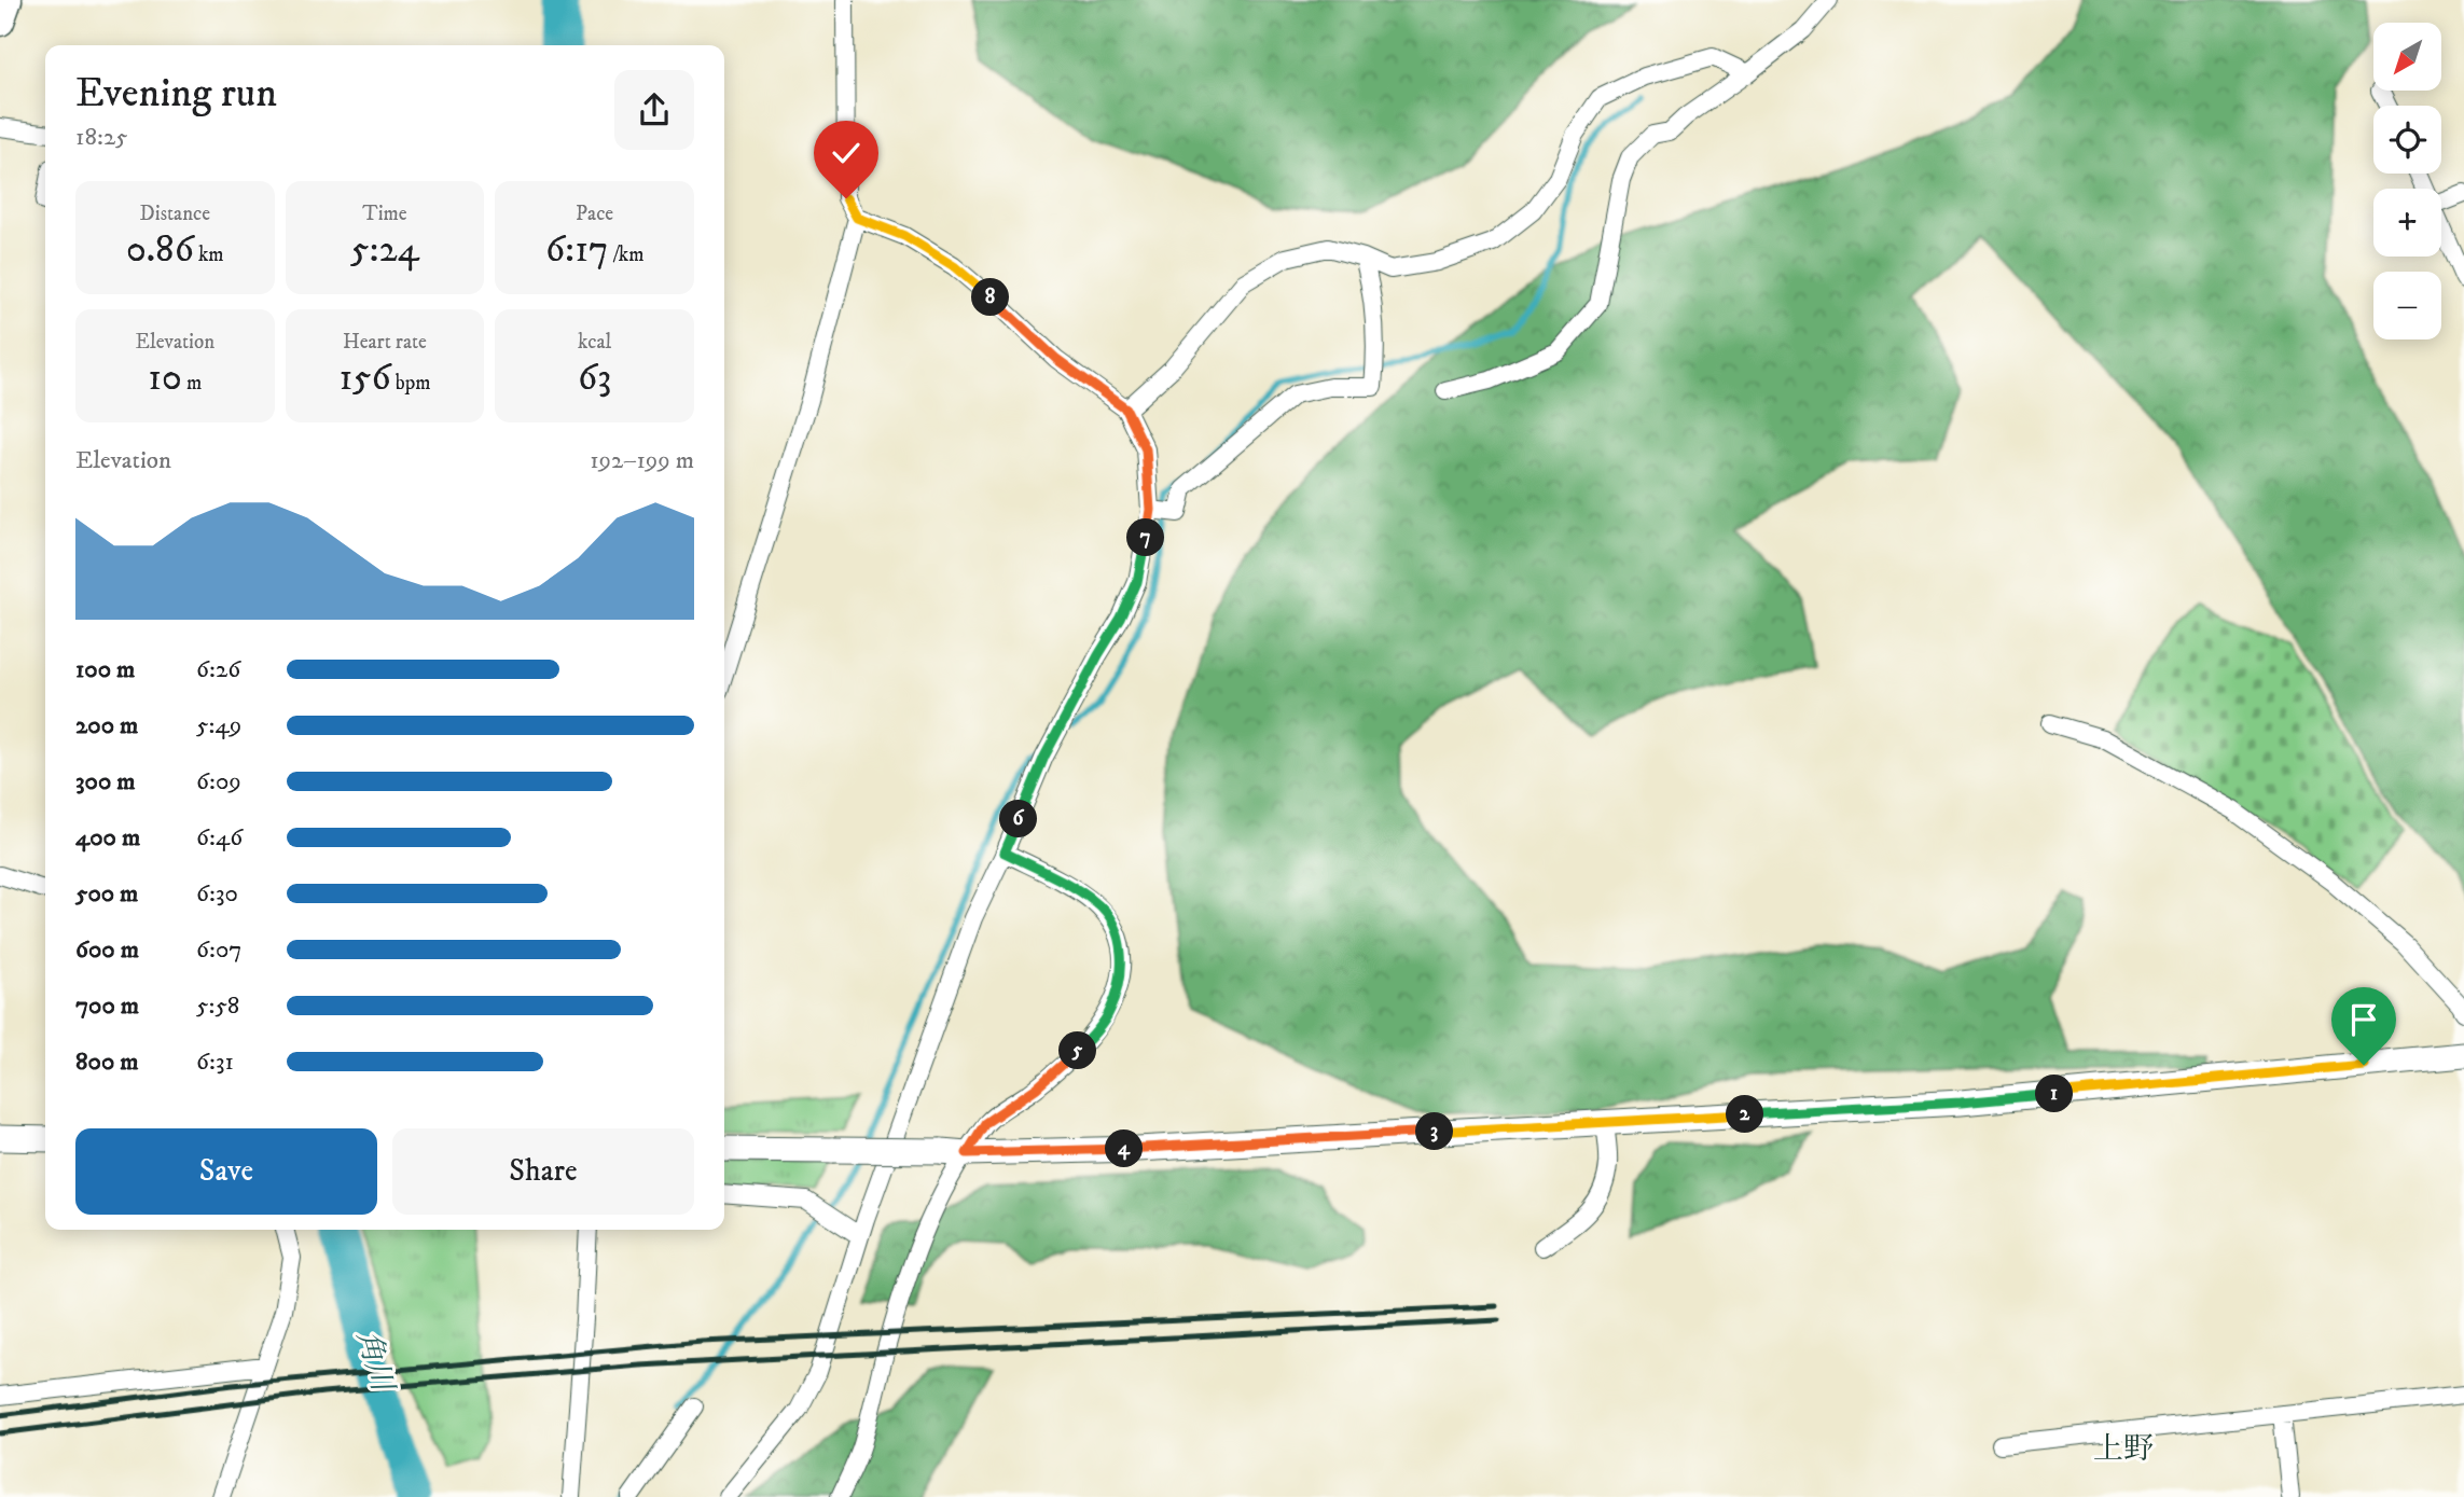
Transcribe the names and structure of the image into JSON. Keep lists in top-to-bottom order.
{
  "districts": ["上野"],
  "water": ["角川"],
  "north": "bottom left",
  "page": {
    "map_buttons": ["+", "−"],
    "heading": ["Evening run", "18:25"],
    "stats": [
      ["Distance", "0.86 km"],
      ["Time", "5:24"],
      ["Pace", "6:17 /km"],
      ["Elevation", "10 m"],
      ["Heart rate", "156 bpm"],
      ["kcal", "63"]
    ],
    "pins": [
      "8",
      "7",
      "6",
      "5",
      "1",
      "2",
      "3",
      "4"
    ],
    "chart": ["Elevation", "192–199 m"],
    "list": [
      {
        "name": "100 m",
        "note": "6:26"
      },
      {
        "name": "200 m",
        "note": "5:49"
      },
      {
        "name": "300 m",
        "note": "6:09"
      },
      {
        "name": "400 m",
        "note": "6:46"
      },
      {
        "name": "500 m",
        "note": "6:30"
      },
      {
        "name": "600 m",
        "note": "6:07"
      },
      {
        "name": "700 m",
        "note": "5:58"
      },
      {
        "name": "800 m",
        "note": "6:31"
      }
    ],
    "buttons": ["Save", "Share"]
  }
}
